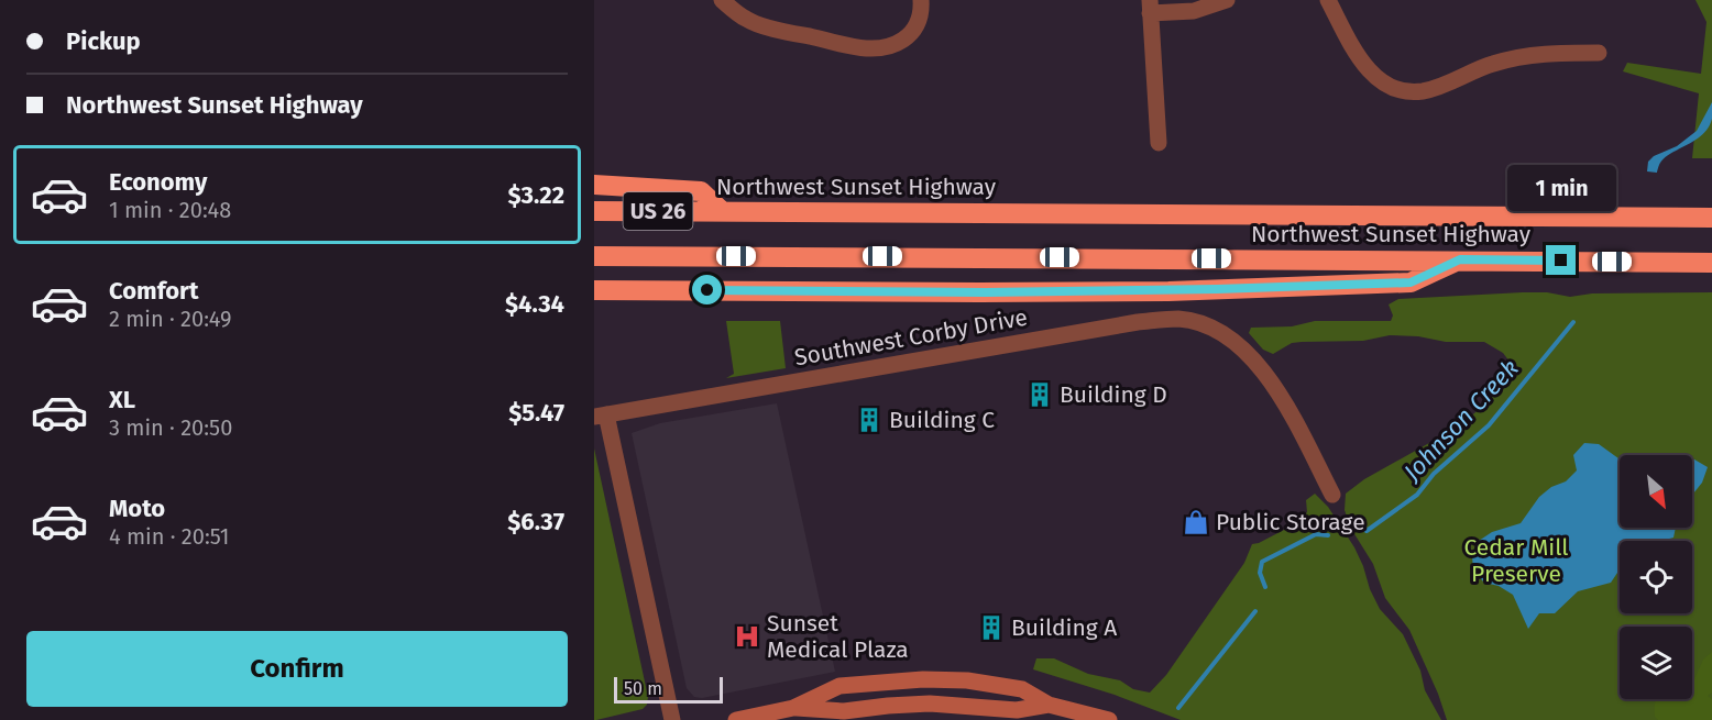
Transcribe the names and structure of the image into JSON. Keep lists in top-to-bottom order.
{
  "streets": {
    "highway": ["Northwest Sunset Highway", "US 26"],
    "street": ["Southwest Corby Drive"]
  },
  "water": ["Johnson Creek"],
  "parks": ["Cedar Mill Preserve"],
  "places": {
    "building": ["Building D", "Building C", "Building A"],
    "shop": ["Public Storage"],
    "hospital": ["Sunset Medical Plaza"]
  },
  "scale_bar": "50 m",
  "north": "bottom right",
  "page": {
    "banner": ["Pickup", "Northwest Sunset Highway"],
    "list": [
      {
        "name": "Economy",
        "note": "1 min · 20:48",
        "value": "$3.22"
      },
      {
        "name": "Comfort",
        "note": "2 min · 20:49",
        "value": "$4.34"
      },
      {
        "name": "XL",
        "note": "3 min · 20:50",
        "value": "$5.47"
      },
      {
        "name": "Moto",
        "note": "4 min · 20:51",
        "value": "$6.37"
      }
    ],
    "bubble": "1 min",
    "buttons": "Confirm",
    "scale": "50 m"
  }
}
